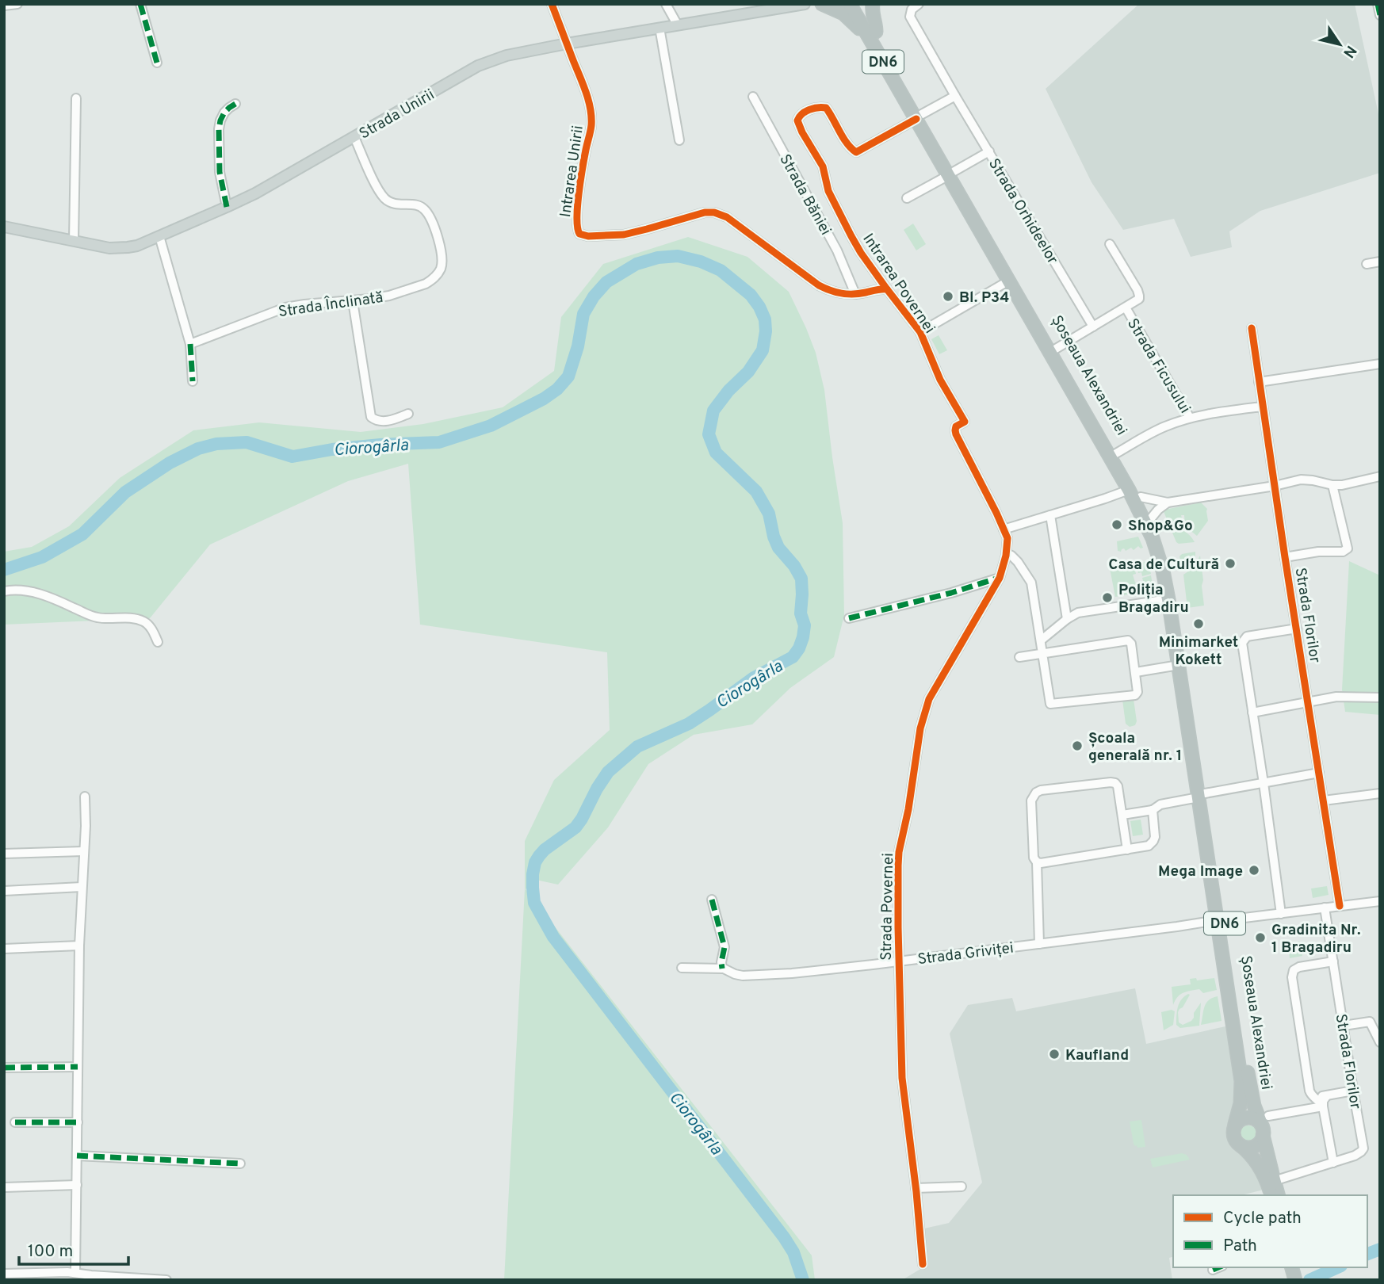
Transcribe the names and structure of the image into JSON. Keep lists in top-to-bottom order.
{
  "streets": {
    "highway": ["DN6", "Șoseaua Alexandriei"],
    "main road": ["Strada Unirii"],
    "street": [
      "Intrarea Unirii",
      "Strada Băniei",
      "Strada Orhideelor",
      "Intrarea Povernei",
      "Strada Înclinată",
      "Strada Ficusului",
      "Strada Florilor",
      "Strada Povernei",
      "Strada Griviței"
    ]
  },
  "crossings": [
    ["Strada Unirii", "Intrarea Unirii"],
    ["Strada Unirii", "Strada Înclinată"],
    ["Intrarea Unirii", "Strada Băniei"],
    ["Intrarea Povernei", "Șoseaua Alexandriei"],
    ["Intrarea Povernei", "Strada Povernei"],
    ["Strada Ficusului", "Strada Florilor"],
    ["Șoseaua Alexandriei", "Strada Florilor"],
    ["Șoseaua Alexandriei", "Strada Griviței"],
    ["Strada Florilor", "Strada Griviței"],
    ["Strada Povernei", "Strada Griviței"]
  ],
  "water": ["Ciorogârla"],
  "places": [
    "Bl. P34",
    "Shop&Go",
    "Casa de Cultură",
    "Poliția Bragadiru",
    "Minimarket Kokett",
    "Școala generală nr. 1",
    "Mega Image",
    "Gradinita Nr. 1 Bragadiru",
    "Kaufland"
  ],
  "legend": ["Cycle path", "Path"],
  "scale_bar": "100 m",
  "north": "bottom right"
}
